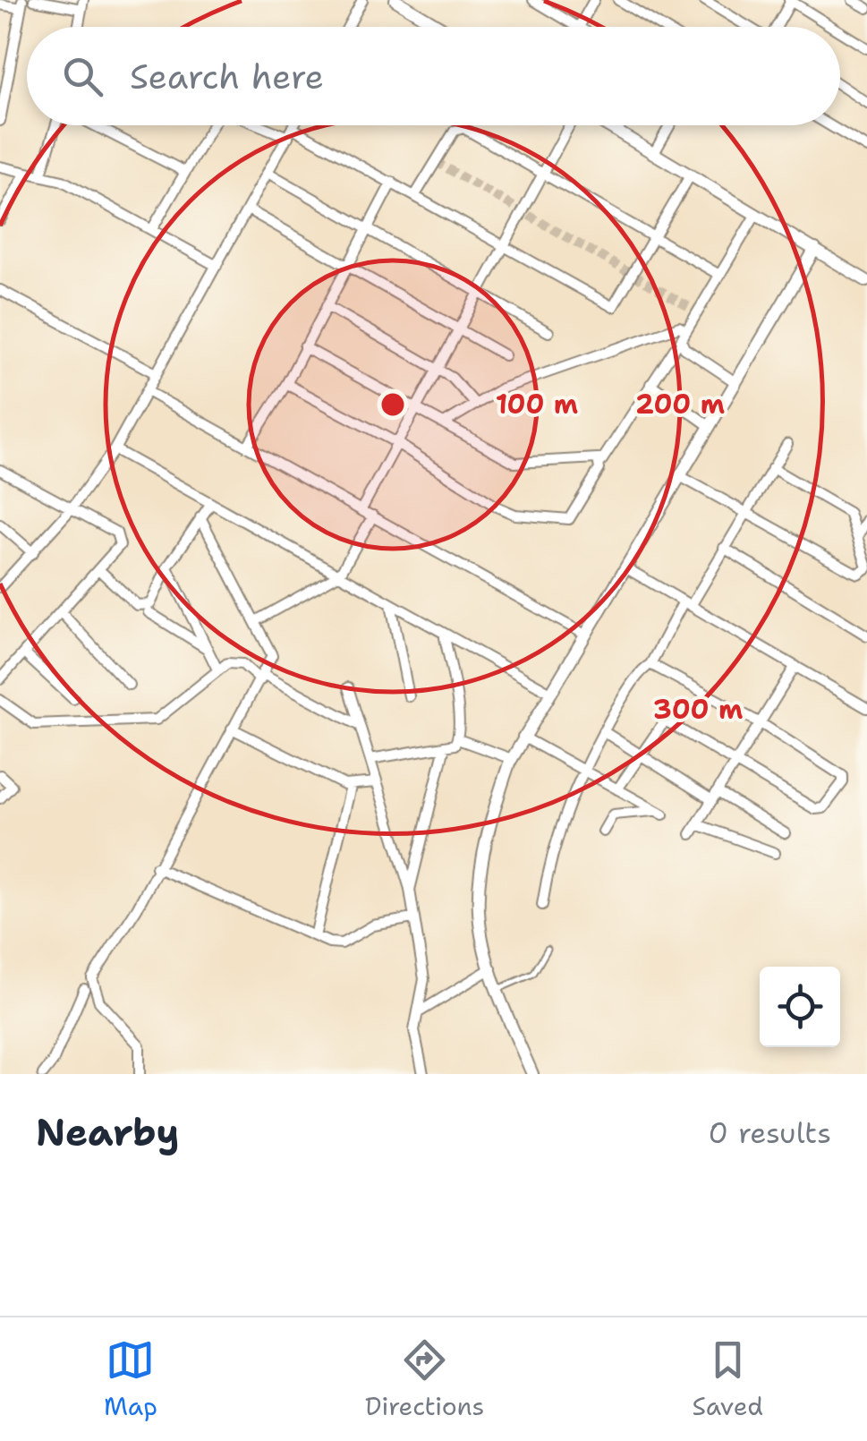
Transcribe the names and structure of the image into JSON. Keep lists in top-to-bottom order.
{
  "page": {
    "search": "Search here",
    "heading": ["Nearby", "0 results"],
    "nav": ["Map", "Directions", "Saved"]
  },
  "rings": ["100 m", "200 m", "300 m"]
}
